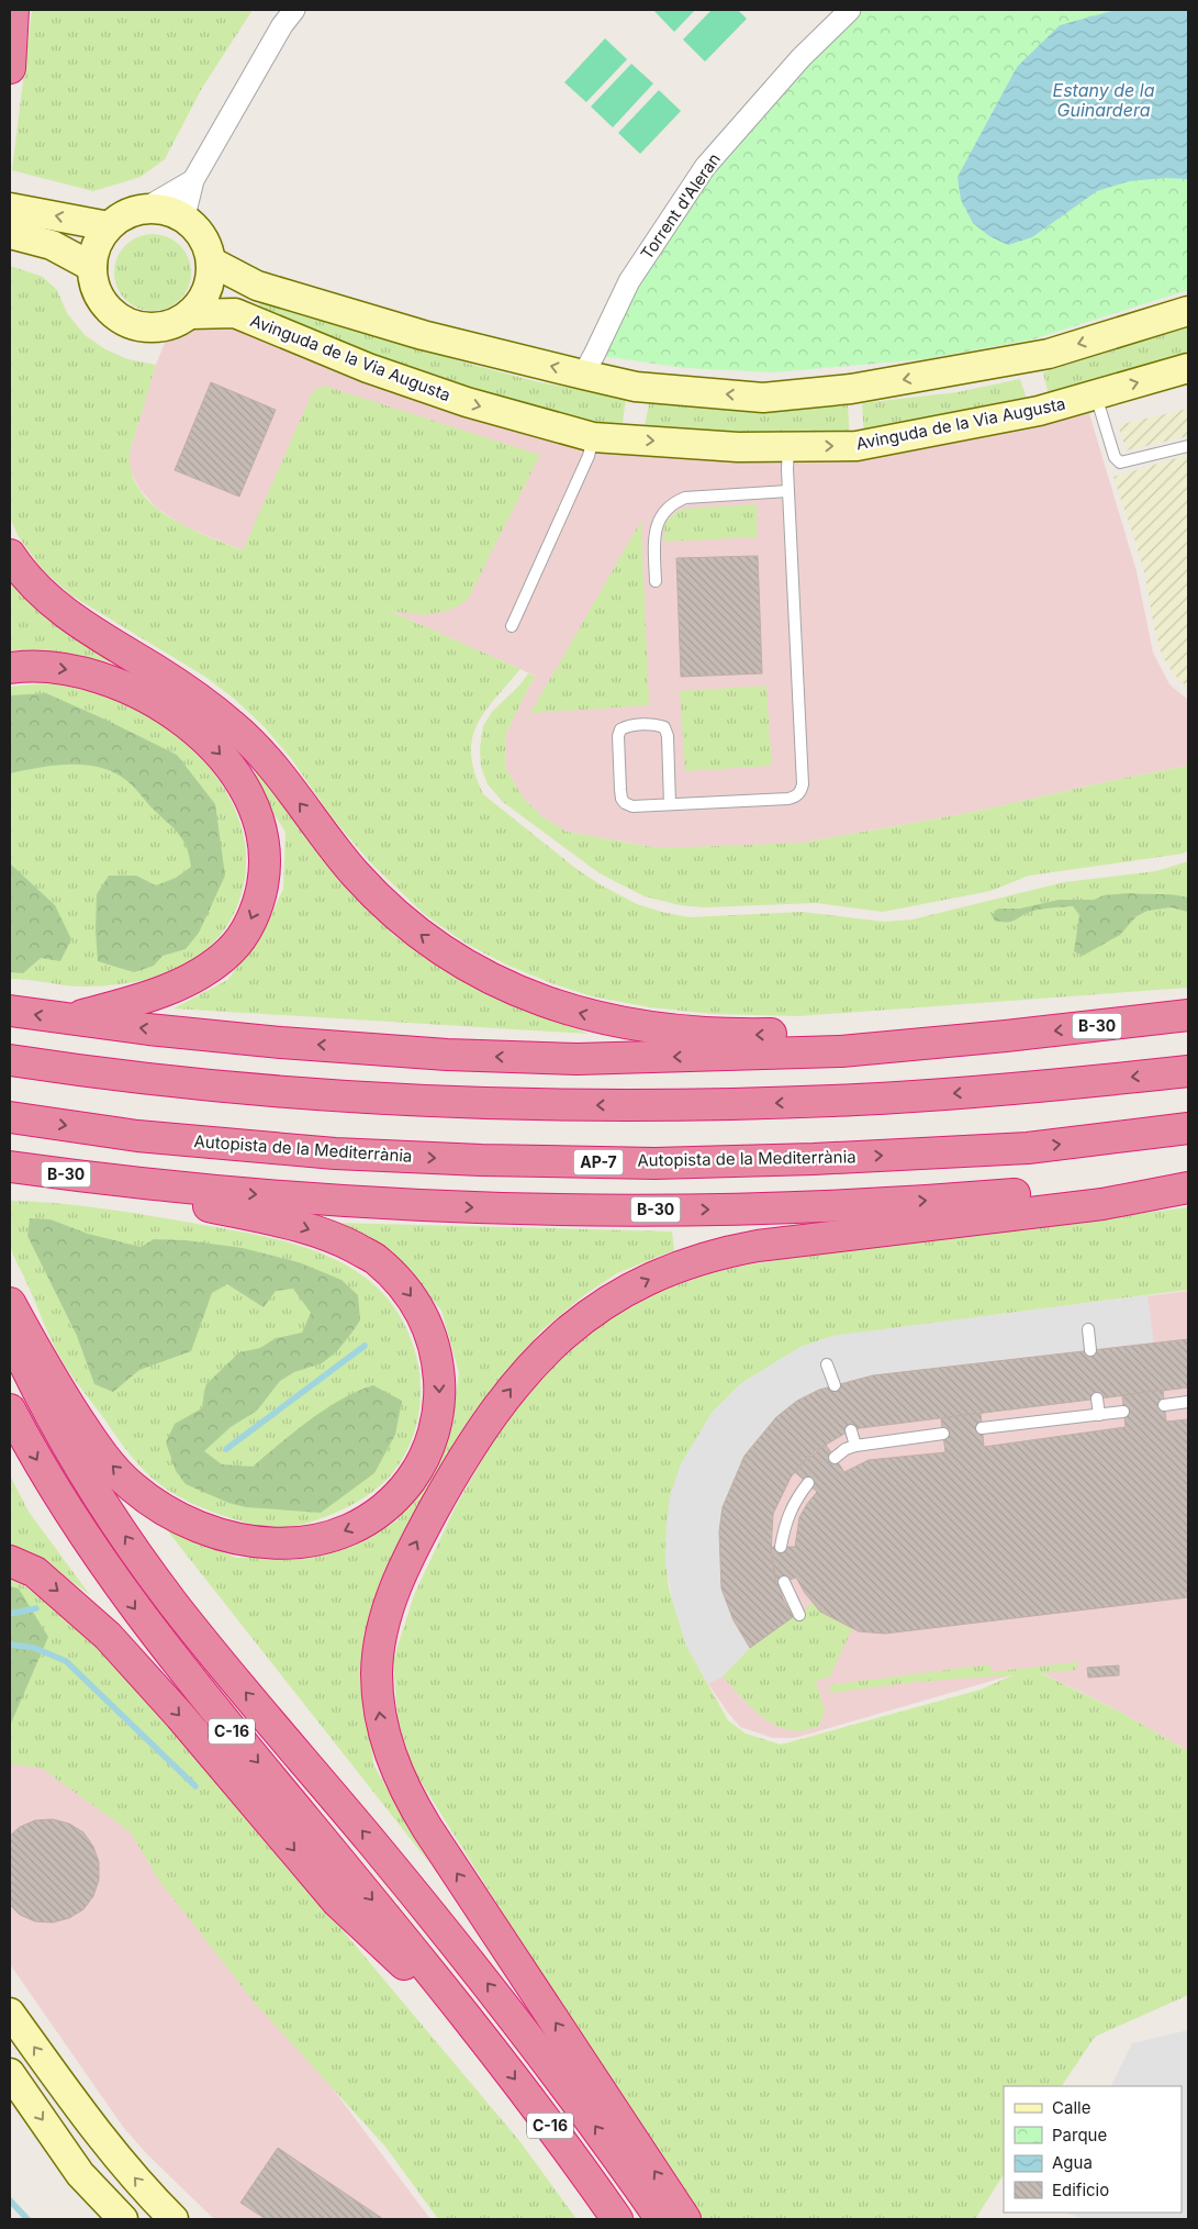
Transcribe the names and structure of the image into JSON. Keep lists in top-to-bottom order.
{
  "streets": {
    "highway": [
      "B-30",
      "Autopista de la Mediterrània",
      "AP-7",
      "C-16"
    ],
    "street": ["Torrent d'Aleran", "Avinguda de la Via Augusta"]
  },
  "water": ["Estany de la Guinardera"],
  "legend": [
    "Calle",
    "Parque",
    "Agua",
    "Edificio"
  ]
}
